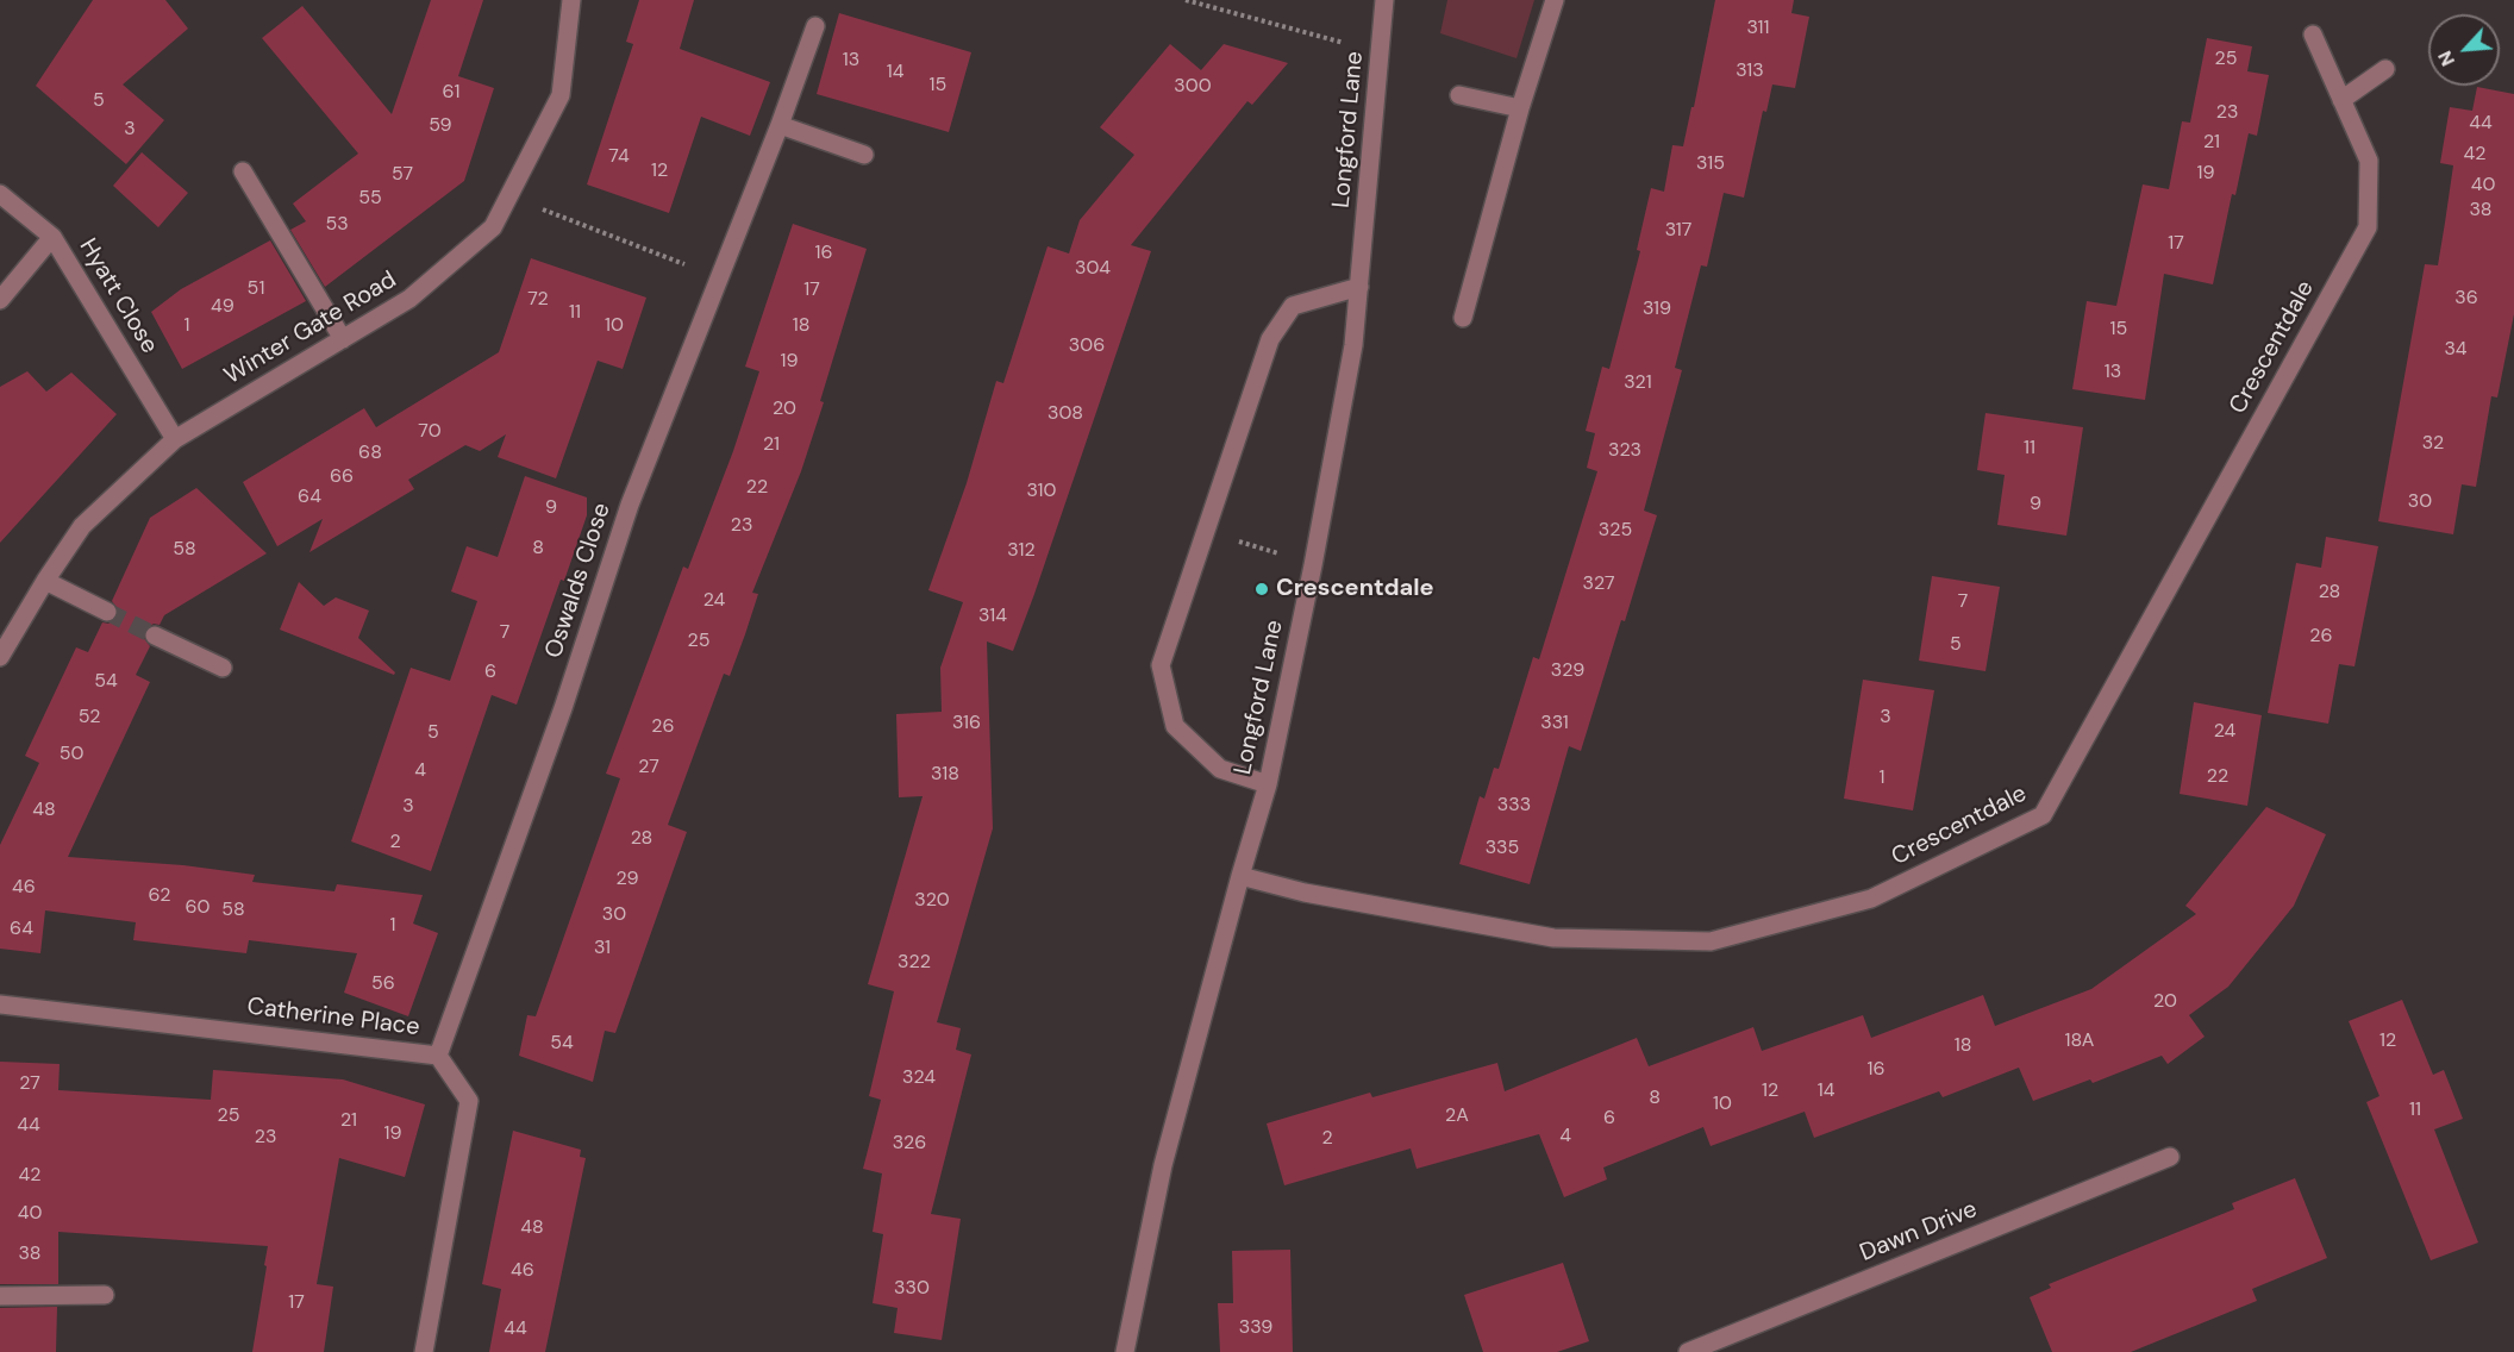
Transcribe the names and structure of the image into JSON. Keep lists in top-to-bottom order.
{
  "streets": {
    "street": [
      "Longford Lane",
      "Hyatt Close",
      "Winter Gate Road",
      "Crescentdale",
      "Oswalds Close",
      "Catherine Place",
      "Dawn Drive"
    ]
  },
  "crossings": [
    ["Longford Lane", "Crescentdale"],
    ["Hyatt Close", "Winter Gate Road"],
    ["Oswalds Close", "Catherine Place"]
  ],
  "places": ["Crescentdale"],
  "house_numbers": [
    "311",
    "25",
    "13",
    "313",
    "14",
    "15",
    "300",
    "61",
    "5",
    "23",
    "44",
    "59",
    "3",
    "21",
    "42",
    "74",
    "315",
    "12",
    "19",
    "57",
    "40",
    "55",
    "38",
    "53",
    "317",
    "17",
    "16",
    "304",
    "51",
    "17",
    "36",
    "72",
    "49",
    "319",
    "11",
    "1",
    "10",
    "18",
    "15",
    "306",
    "34",
    "19",
    "13",
    "321",
    "20",
    "308",
    "70",
    "32",
    "21",
    "11",
    "323",
    "68",
    "66",
    "22",
    "310",
    "64",
    "30",
    "9",
    "9",
    "23",
    "325",
    "8",
    "58",
    "312",
    "327",
    "28",
    "24",
    "7",
    "314",
    "7",
    "26",
    "25",
    "5",
    "329",
    "6",
    "54",
    "52",
    "3",
    "316",
    "331",
    "26",
    "24",
    "5",
    "50",
    "27",
    "4",
    "318",
    "22",
    "1",
    "333",
    "3",
    "48",
    "28",
    "2",
    "335",
    "29",
    "46",
    "62",
    "320",
    "60",
    "58",
    "30",
    "1",
    "64",
    "31",
    "322",
    "56",
    "20",
    "18A",
    "12",
    "54",
    "18",
    "16",
    "324",
    "27",
    "12",
    "14",
    "8",
    "10",
    "11",
    "25",
    "2A",
    "6",
    "21",
    "44",
    "19",
    "4",
    "23",
    "2",
    "326",
    "42",
    "40",
    "48",
    "38",
    "46",
    "330",
    "17",
    "339",
    "44"
  ],
  "north": "bottom left"
}
